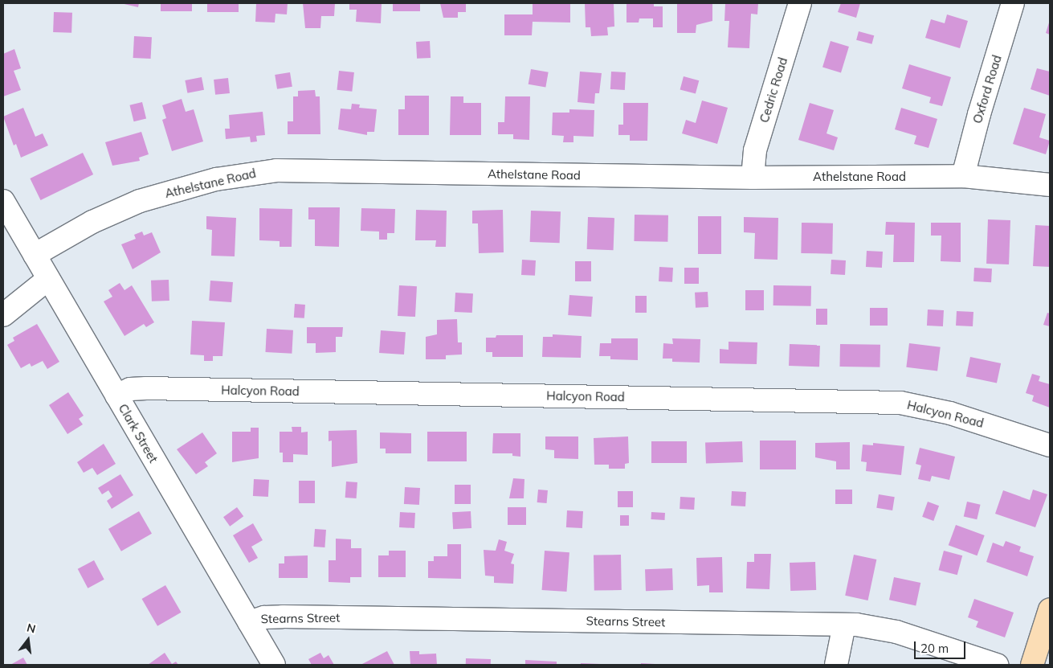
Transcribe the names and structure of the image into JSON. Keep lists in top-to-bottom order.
{
  "streets": {
    "street": [
      "Oxford Road",
      "Cedric Road",
      "Athelstane Road",
      "Halcyon Road",
      "Clark Street",
      "Stearns Street"
    ]
  },
  "crossings": [
    ["Oxford Road", "Athelstane Road"],
    ["Cedric Road", "Athelstane Road"],
    ["Athelstane Road", "Clark Street"],
    ["Halcyon Road", "Clark Street"],
    ["Clark Street", "Stearns Street"]
  ],
  "scale_bar": "20 m",
  "north": "top"
}
